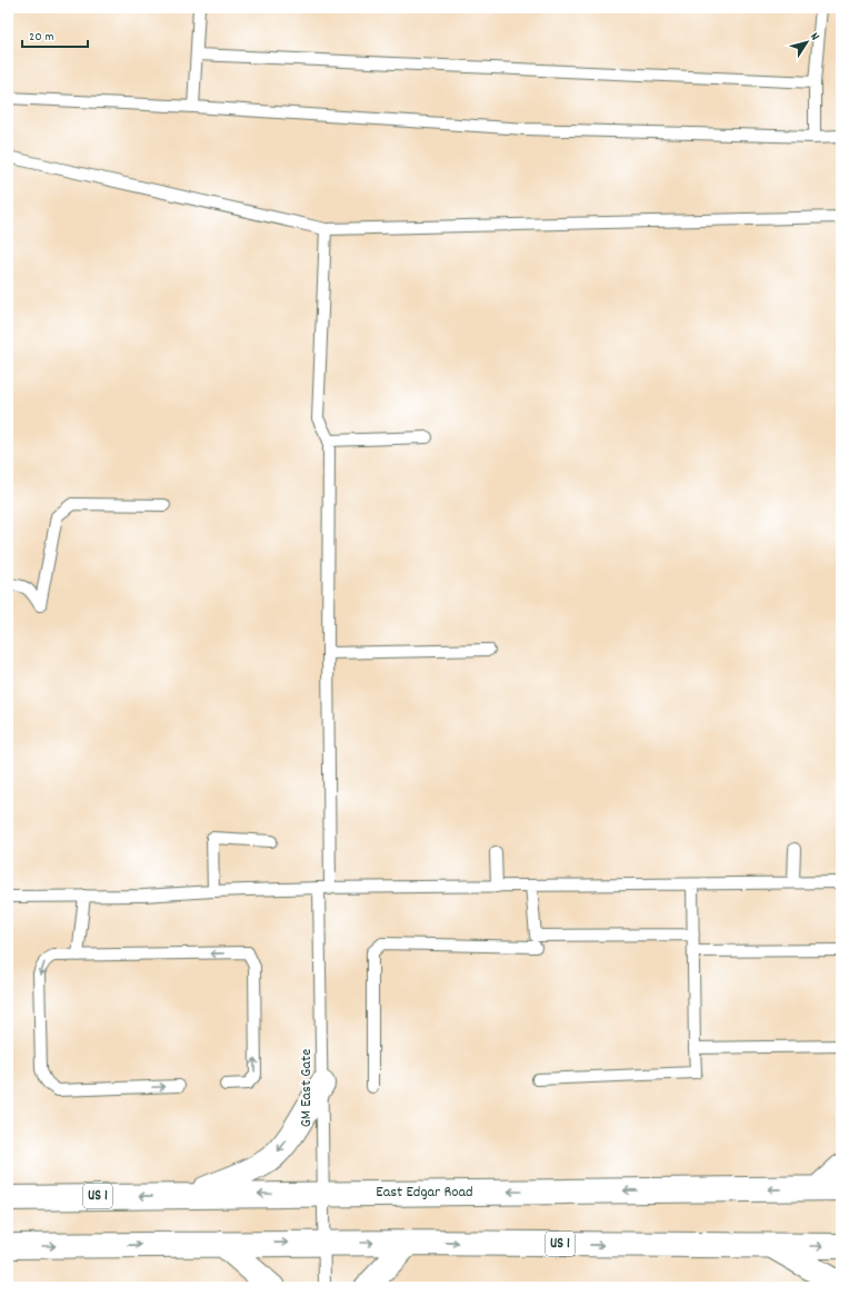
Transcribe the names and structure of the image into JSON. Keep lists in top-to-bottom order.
{
  "streets": {
    "highway": ["East Edgar Road", "US 1"],
    "lane": ["GM East Gate"]
  },
  "crossings": [
    ["GM East Gate", "East Edgar Road"],
    ["GM East Gate", "US 1"]
  ],
  "scale_bar": "20 m",
  "north": "top right"
}
